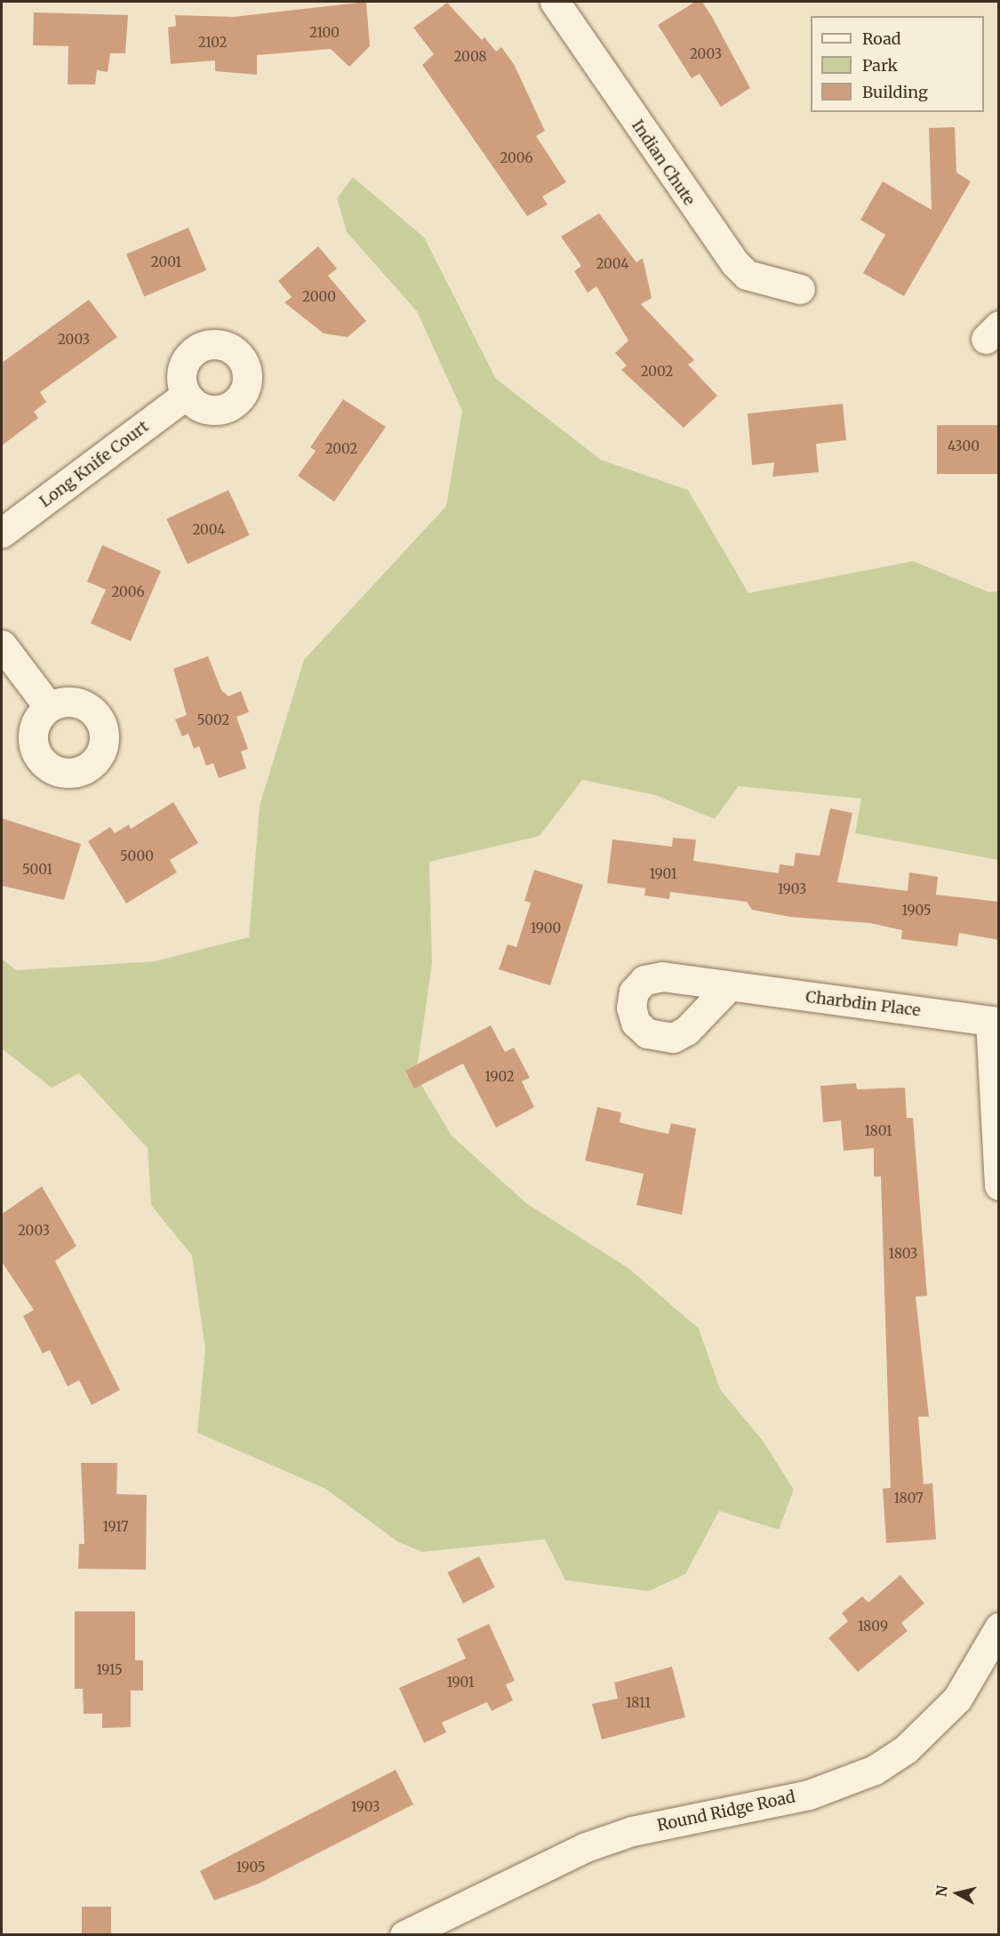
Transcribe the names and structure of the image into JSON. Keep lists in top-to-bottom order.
{
  "streets": {
    "street": [
      "Indian Chute",
      "Long Knife Court",
      "Charbdin Place",
      "Round Ridge Road"
    ]
  },
  "house_numbers": [
    "2100",
    "2102",
    "2003",
    "2008",
    "2006",
    "2001",
    "2004",
    "2000",
    "2003",
    "2002",
    "4300",
    "2002",
    "2004",
    "2006",
    "5002",
    "5000",
    "5001",
    "1901",
    "1903",
    "1905",
    "1900",
    "1902",
    "1801",
    "2003",
    "1803",
    "1807",
    "1917",
    "1809",
    "1915",
    "1901",
    "1811",
    "1903",
    "1905"
  ],
  "legend": ["Road", "Park", "Building"],
  "north": "left"
}
